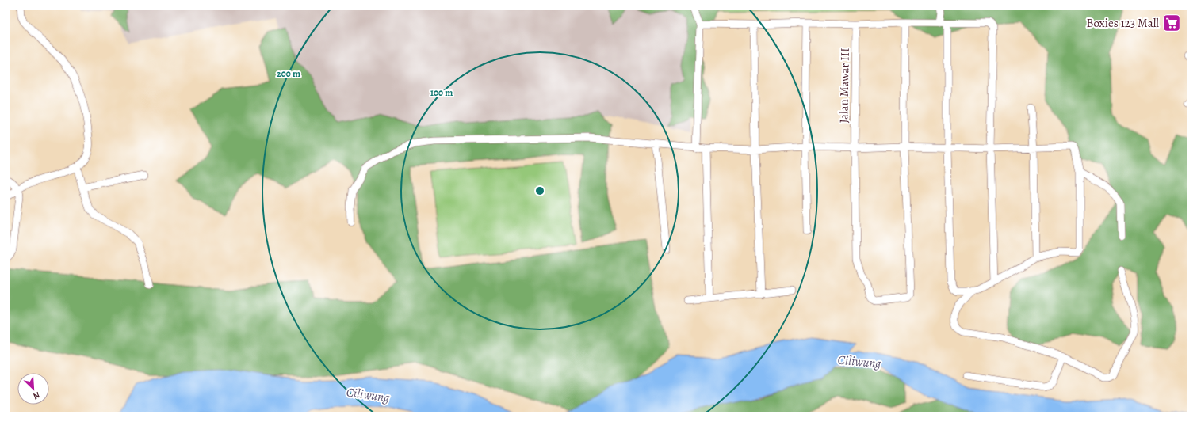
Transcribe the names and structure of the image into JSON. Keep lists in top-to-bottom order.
{
  "streets": {
    "street": ["Jalan Mawar III"]
  },
  "water": ["Ciliwung"],
  "places": {
    "supermarket": ["Boxies 123 Mall"]
  },
  "north": "bottom right",
  "rings": ["200 m", "100 m"]
}
